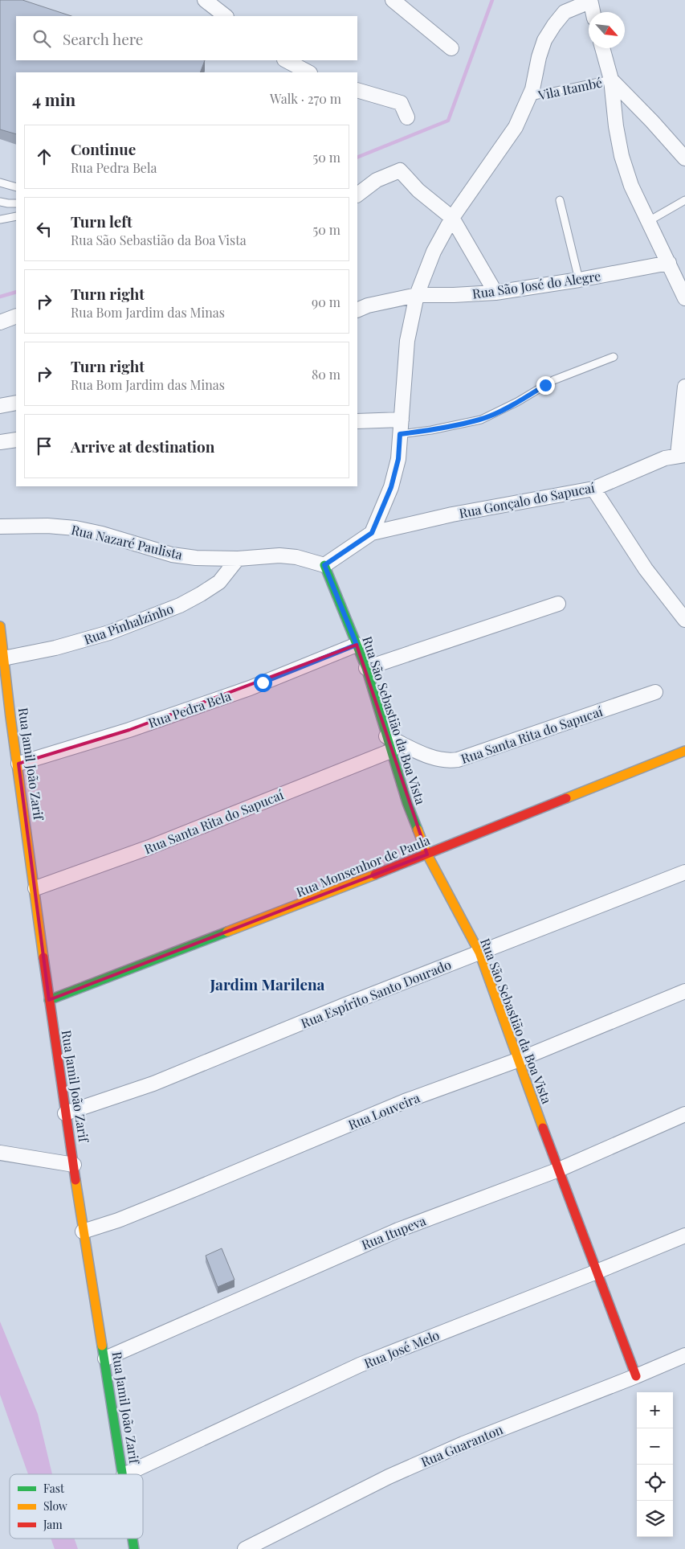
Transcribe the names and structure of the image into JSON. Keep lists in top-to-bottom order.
{
  "streets": {
    "street": [
      "Rua São José do Alegre",
      "Rua Gonçalo do Sapucaí",
      "Rua Nazaré Paulista",
      "Rua Pinhalzinho",
      "Rua Pedra Bela",
      "Rua São Sebastião da Boa Vista",
      "Rua Santa Rita do Sapucaí",
      "Rua Jamil João Zarif",
      "Rua Monsenhor de Paula",
      "Rua Espírito Santo Dourado",
      "Rua Louveira",
      "Rua Itupeva",
      "Rua José Melo",
      "Rua Guaranton"
    ],
    "lane": ["Vila Itambé"]
  },
  "crossings": [
    ["Rua Nazaré Paulista", "Rua Pinhalzinho"],
    ["Rua Nazaré Paulista", "Rua São Sebastião da Boa Vista"],
    ["Rua Pinhalzinho", "Rua Jamil João Zarif"],
    ["Rua Pedra Bela", "Rua São Sebastião da Boa Vista"],
    ["Rua Pedra Bela", "Rua Jamil João Zarif"],
    ["Rua São Sebastião da Boa Vista", "Rua Santa Rita do Sapucaí"],
    ["Rua São Sebastião da Boa Vista", "Rua Monsenhor de Paula"],
    ["Rua São Sebastião da Boa Vista", "Rua Espírito Santo Dourado"],
    ["Rua São Sebastião da Boa Vista", "Rua Louveira"],
    ["Rua São Sebastião da Boa Vista", "Rua Itupeva"],
    ["Rua São Sebastião da Boa Vista", "Rua José Melo"],
    ["Rua São Sebastião da Boa Vista", "Rua Guaranton"],
    ["Rua Santa Rita do Sapucaí", "Rua Jamil João Zarif"],
    ["Rua Jamil João Zarif", "Rua Monsenhor de Paula"],
    ["Rua Jamil João Zarif", "Rua Espírito Santo Dourado"],
    ["Rua Jamil João Zarif", "Rua Louveira"],
    ["Rua Jamil João Zarif", "Rua Itupeva"]
  ],
  "districts": ["Jardim Marilena"],
  "legend": ["Fast", "Slow", "Jam"],
  "north": "bottom right",
  "page": {
    "search": "Search here",
    "heading": ["4 min", "Walk · 270 m"],
    "list": [
      ["Continue", "Rua Pedra Bela", "50 m"],
      ["Turn left", "Rua São Sebastião da Boa Vista", "50 m"],
      ["Turn right", "Rua Bom Jardim das Minas", "90 m"],
      ["Turn right", "Rua Bom Jardim das Minas", "80 m"],
      "Arrive at destination"
    ],
    "map_buttons": ["+", "−"]
  }
}
